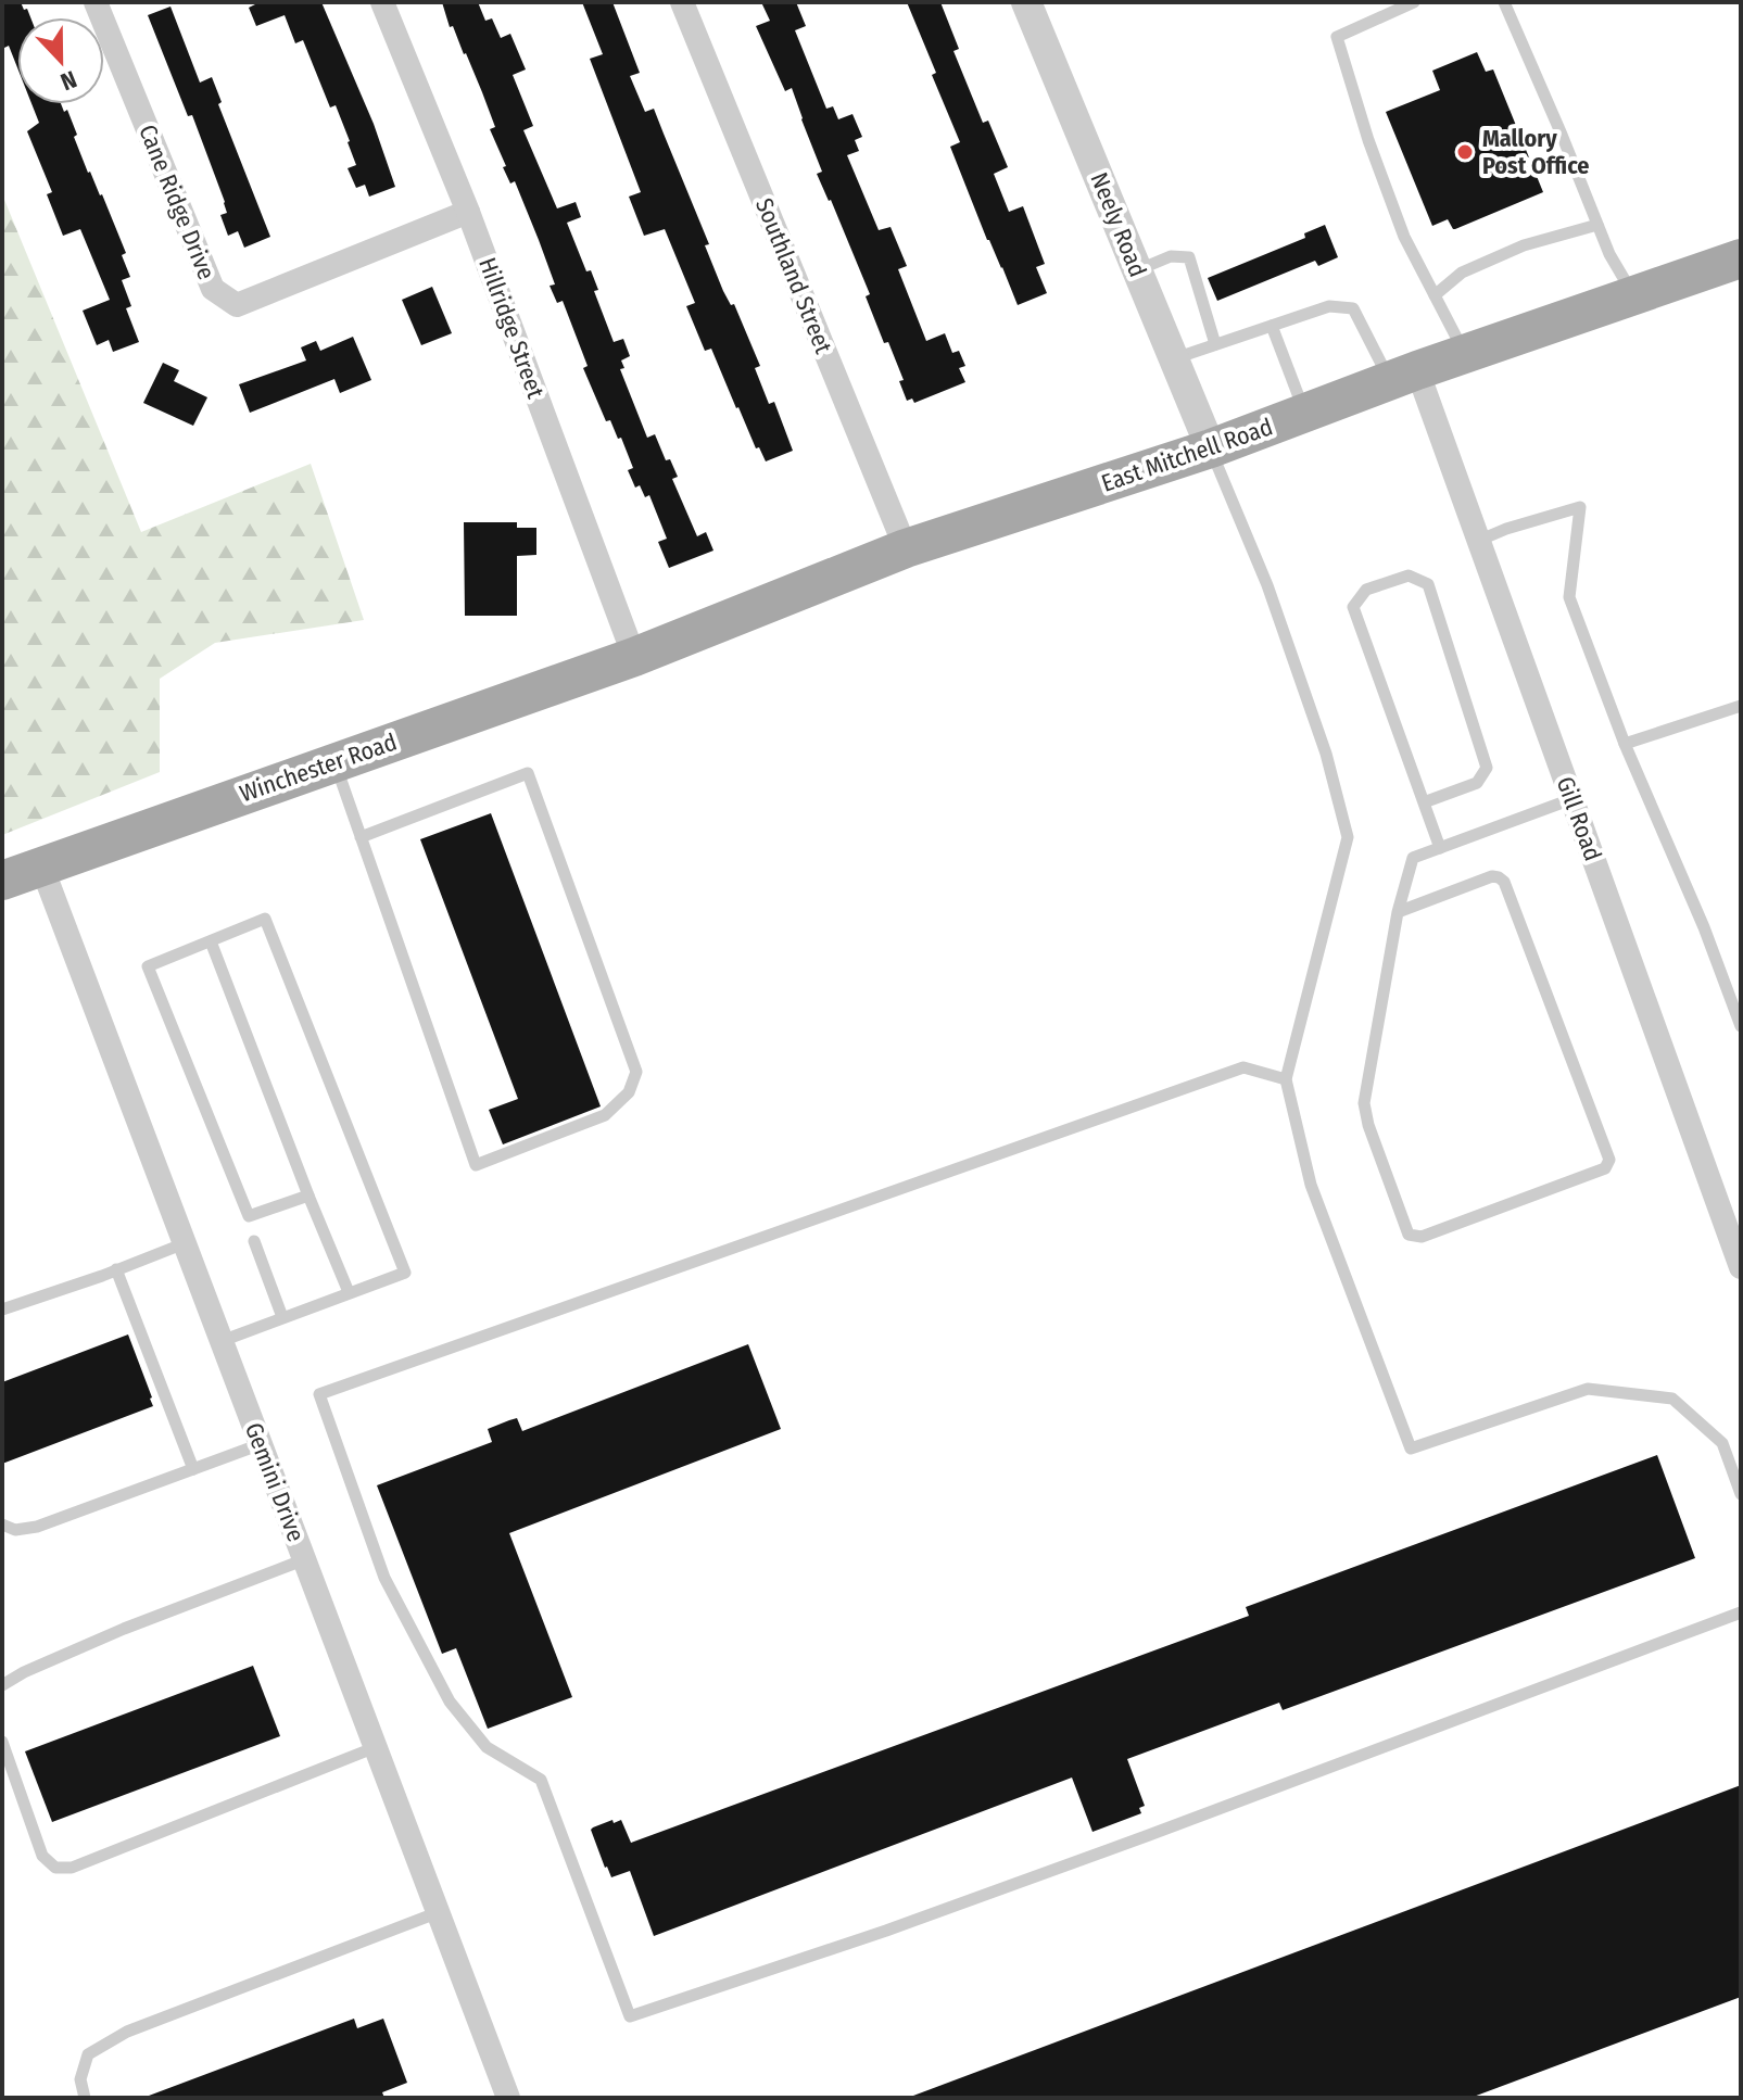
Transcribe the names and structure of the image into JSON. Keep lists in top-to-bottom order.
{
  "streets": {
    "main road": ["East Mitchell Road", "Winchester Road"],
    "street": [
      "Cane Ridge Drive",
      "Neely Road",
      "Southland Street",
      "Hillridge Street",
      "Gill Road",
      "Gemini Drive"
    ]
  },
  "crossings": [
    ["Cane Ridge Drive", "Hillridge Street"],
    ["Neely Road", "East Mitchell Road"],
    ["Southland Street", "East Mitchell Road"],
    ["Hillridge Street", "East Mitchell Road"],
    ["Hillridge Street", "Winchester Road"],
    ["East Mitchell Road", "Winchester Road"],
    ["East Mitchell Road", "Gill Road"],
    ["Winchester Road", "Gemini Drive"]
  ],
  "places": ["Mallory Post Office"],
  "north": "bottom"
}
